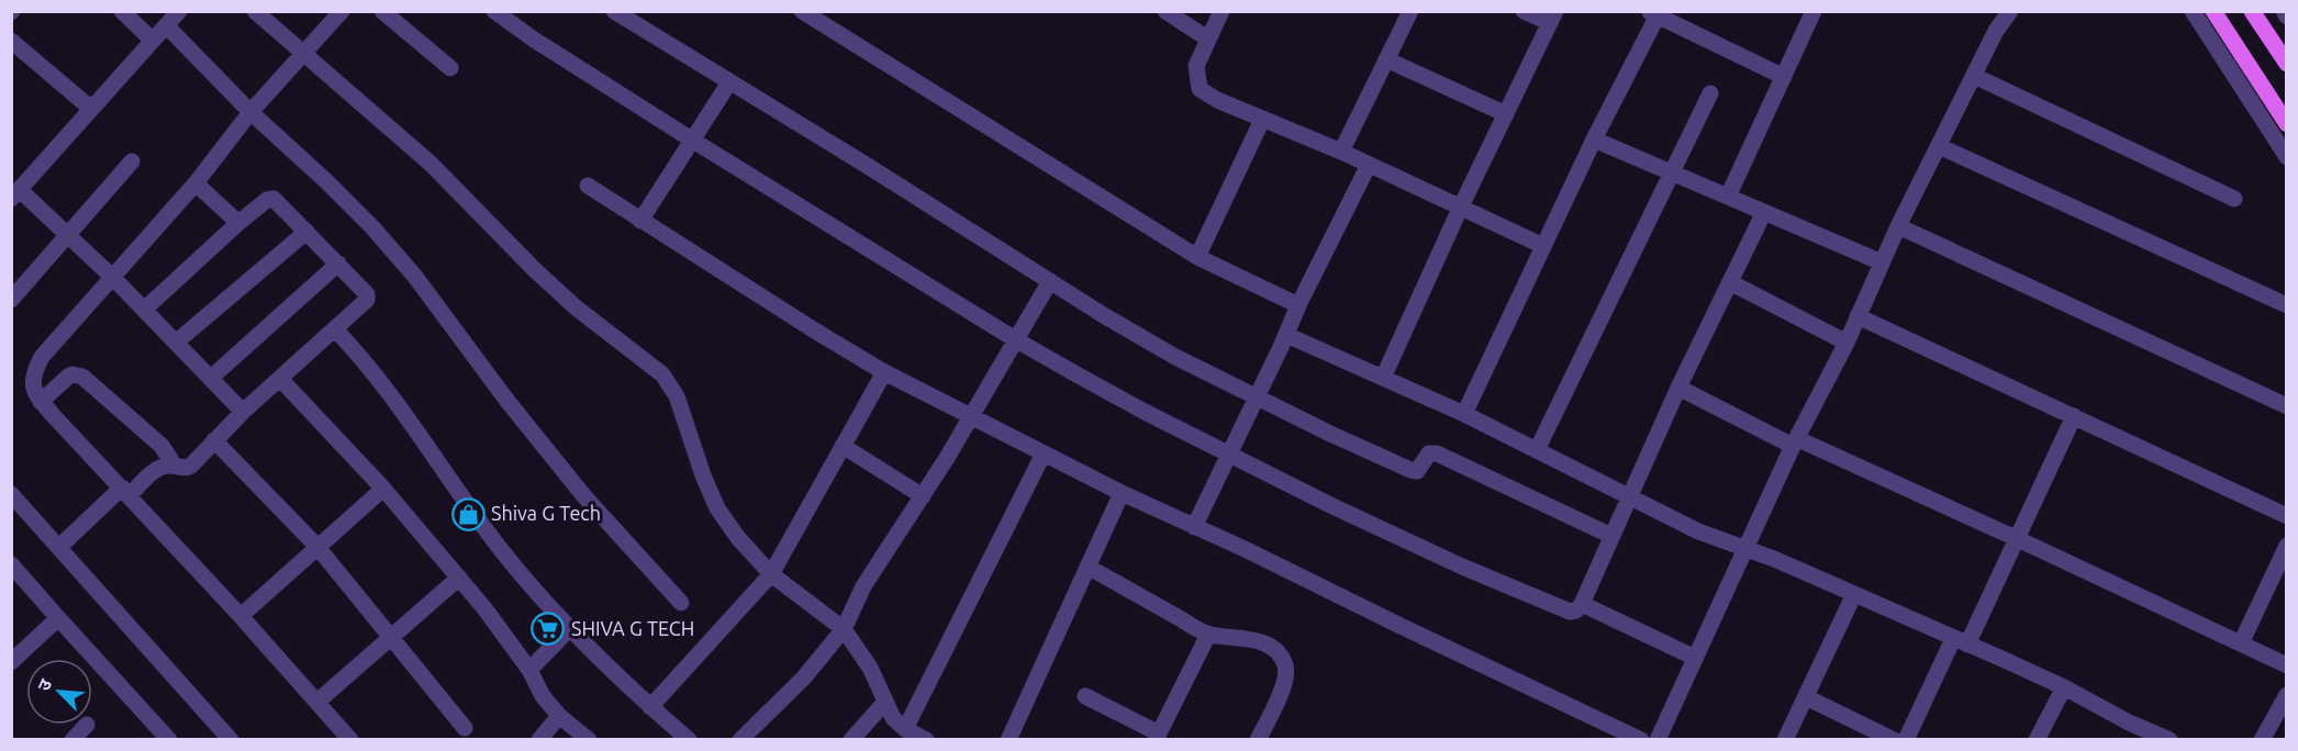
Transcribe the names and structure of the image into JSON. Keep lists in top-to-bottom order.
{
  "places": {
    "shop": ["Shiva G Tech"],
    "supermarket": ["SHIVA G TECH"]
  },
  "north": "top left"
}
